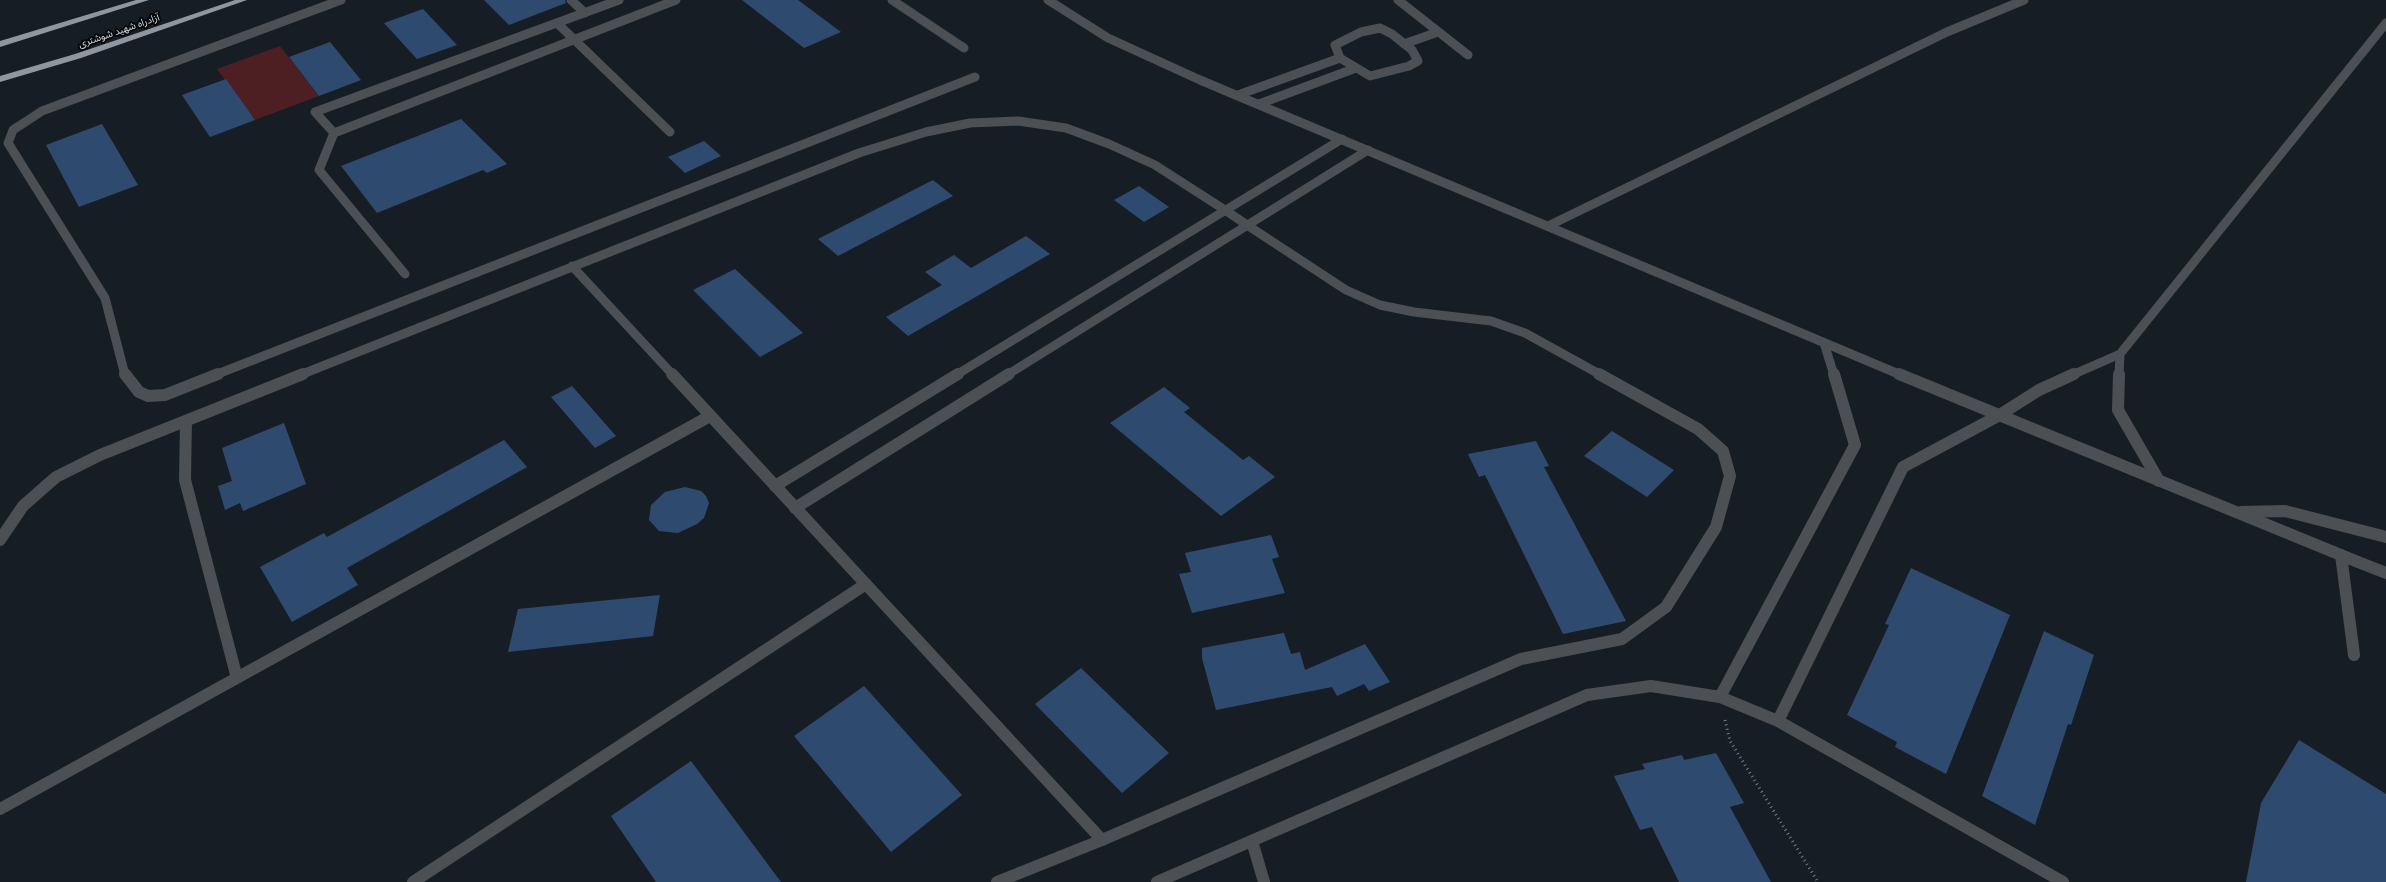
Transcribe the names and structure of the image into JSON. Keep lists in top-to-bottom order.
{
  "streets": {
    "highway": ["آزادراه شهید شوشتری"]
  }
}
